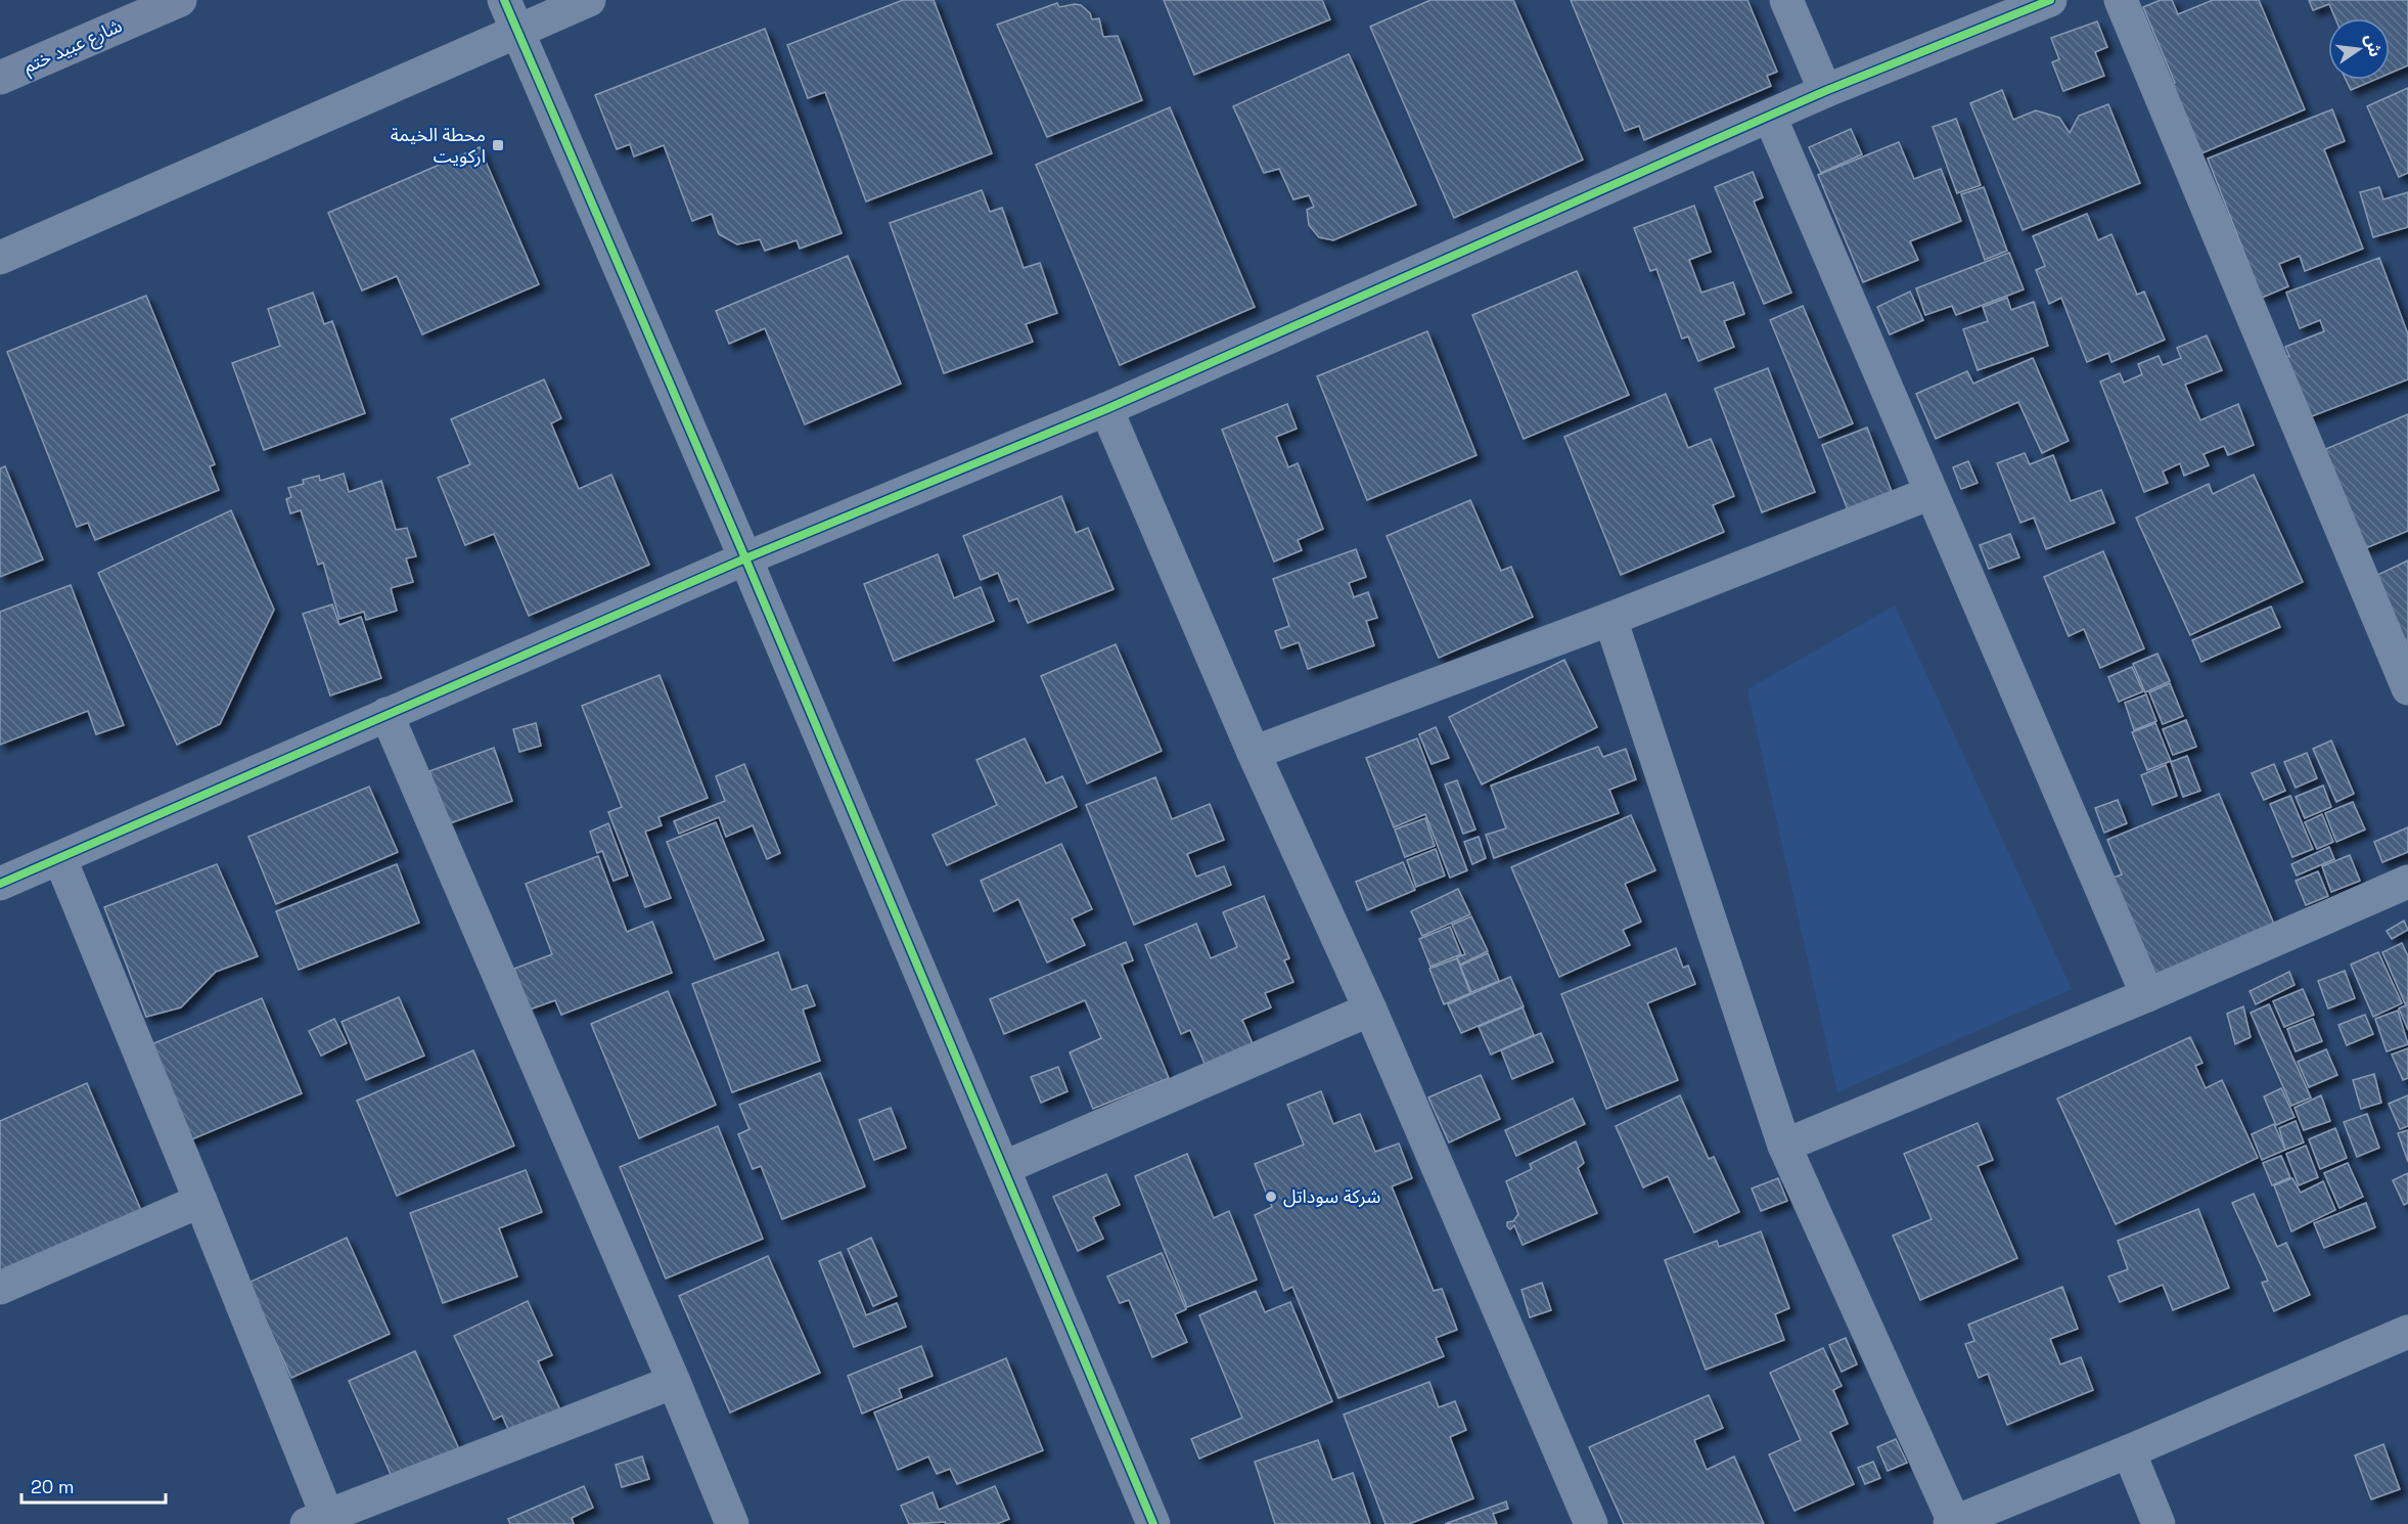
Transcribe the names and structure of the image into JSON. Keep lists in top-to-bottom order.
{
  "streets": {
    "main road": ["شارع عبيد ختم"]
  },
  "places": {
    "transit": ["محطة الخيمة اركويت"],
    "other": ["شركة سوداتل"]
  },
  "scale_bar": "20 m",
  "north": "right"
}
